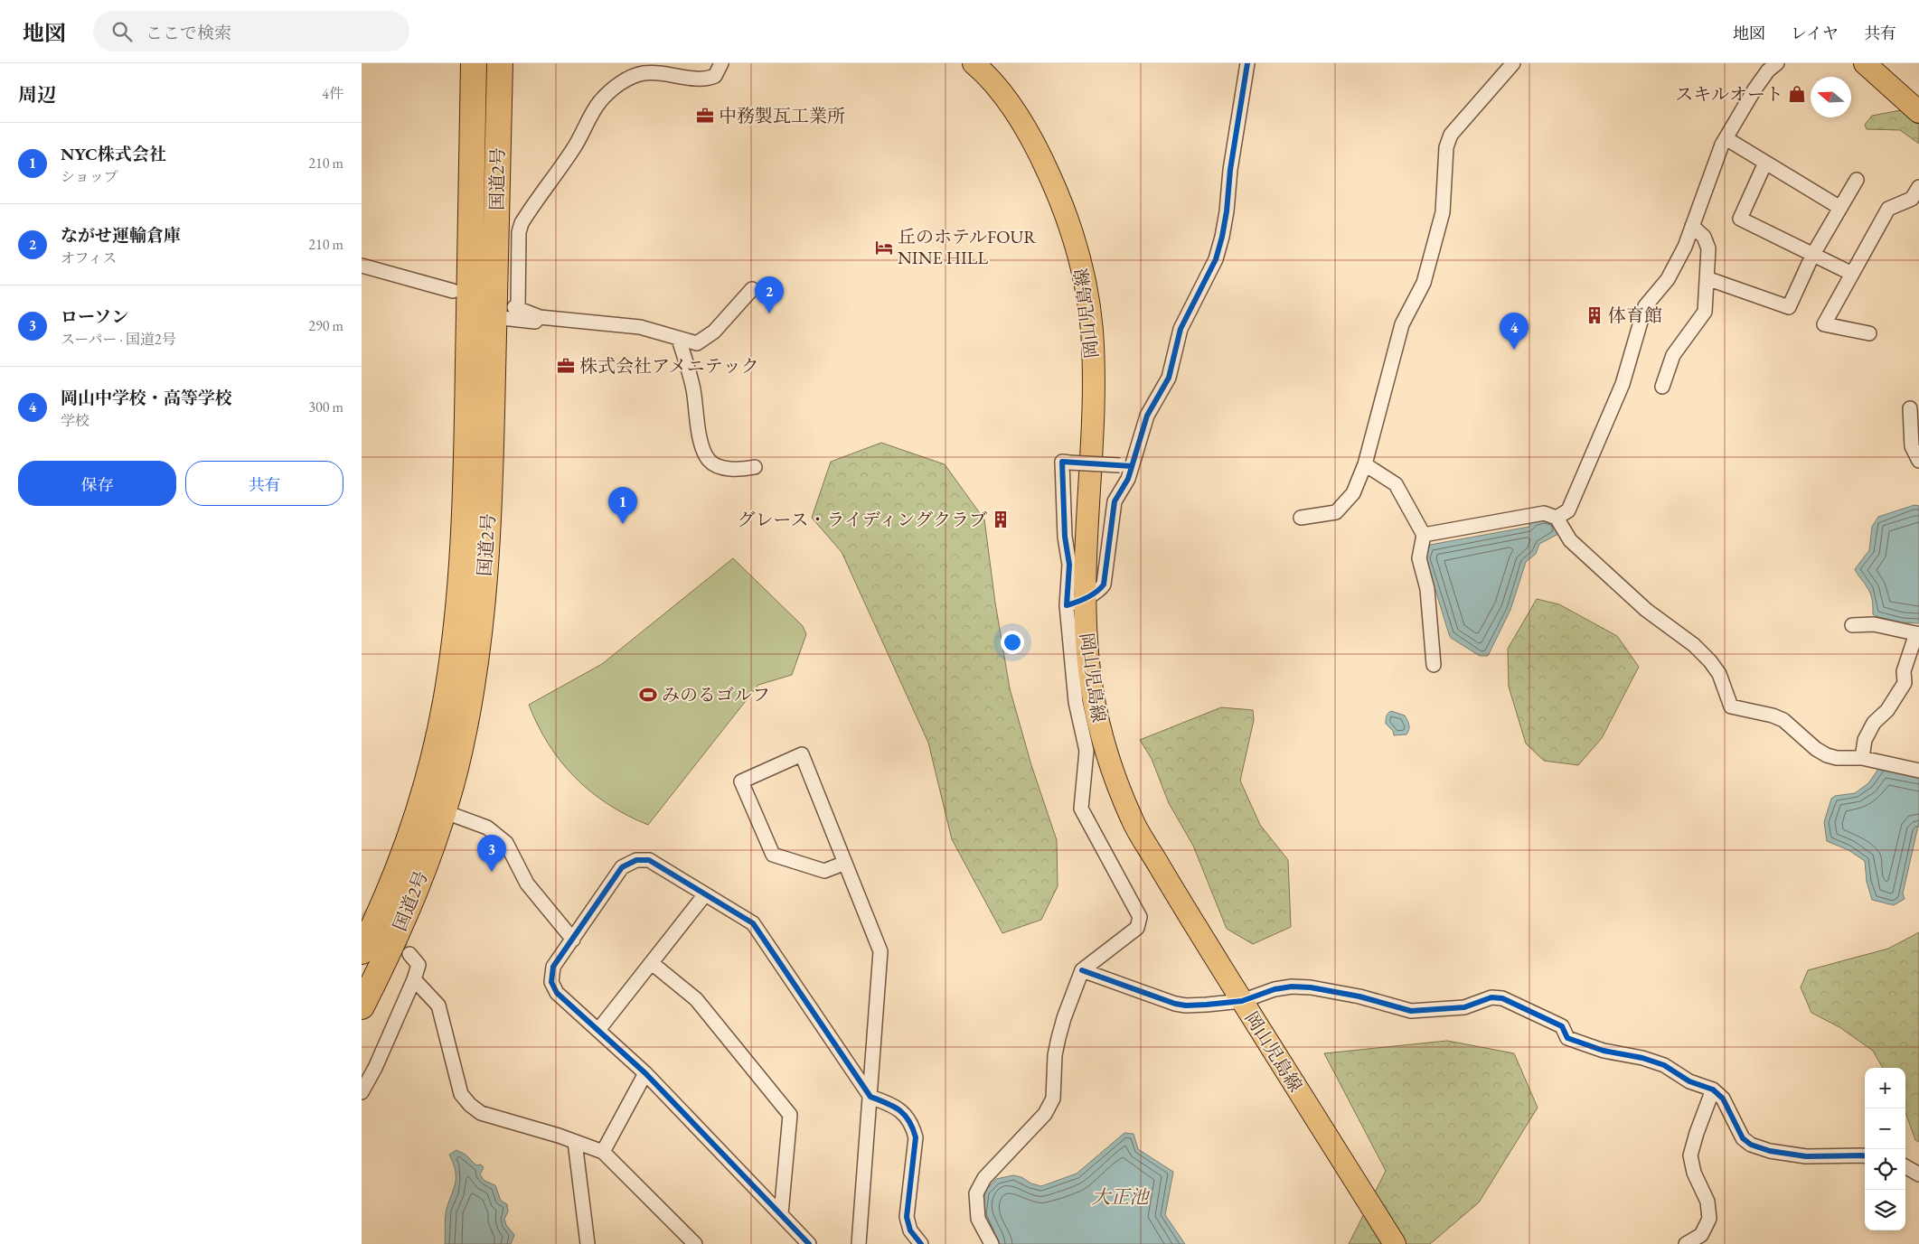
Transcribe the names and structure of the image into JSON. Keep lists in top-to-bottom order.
{
  "streets": {
    "highway": ["国道2号"],
    "main road": ["岡山児島線"]
  },
  "water": ["大正池"],
  "places": {
    "shop": ["スキルオート"],
    "office": ["中務製瓦工業所", "株式会社アメニテック"],
    "hotel": ["丘のホテルFOUR NINE HILL"],
    "building": ["体育館", "グレース・ライディングクラブ"],
    "sports": ["みのるゴルフ"]
  },
  "north": "left",
  "page": {
    "header": "地図",
    "search": "ここで検索",
    "nav": ["地図", "レイヤ", "共有"],
    "heading": ["周辺", "4件"],
    "list": [
      {
        "mark": "1",
        "name": "NYC株式会社",
        "note": "ショップ",
        "value": "210 m"
      },
      {
        "mark": "2",
        "name": "ながせ運輸倉庫",
        "note": "オフィス",
        "value": "210 m"
      },
      {
        "mark": "3",
        "name": "ローソン",
        "note": "スーパー · 国道2号",
        "value": "290 m"
      },
      {
        "mark": "4",
        "name": "岡山中学校・高等学校",
        "note": "学校",
        "value": "300 m"
      }
    ],
    "pins": [
      "2",
      "4",
      "1",
      "3"
    ],
    "buttons": ["保存", "共有"],
    "map_buttons": ["+", "−"]
  }
}
